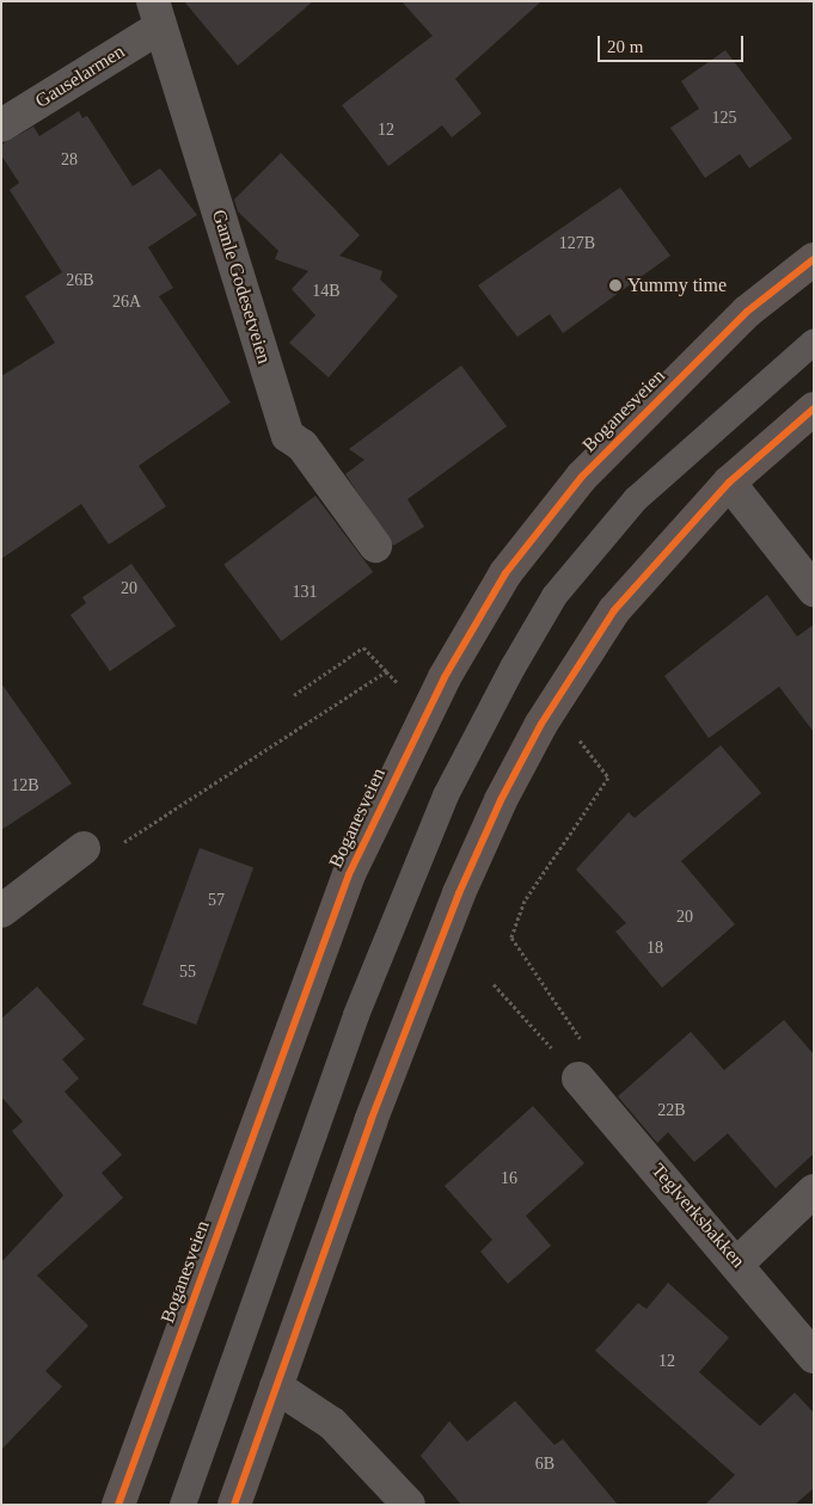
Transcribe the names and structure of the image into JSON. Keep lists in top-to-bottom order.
{
  "streets": {
    "main road": ["Boganesveien"],
    "street": ["Gauselarmen", "Gamle Godesetveien", "Teglverksbakken"]
  },
  "crossings": [
    ["Gauselarmen", "Gamle Godesetveien"]
  ],
  "places": ["Yummy time"],
  "house_numbers": [
    "125",
    "12",
    "28",
    "127B",
    "26B",
    "14B",
    "26A",
    "20",
    "131",
    "12B",
    "57",
    "20",
    "18",
    "55",
    "22B",
    "16",
    "12",
    "6B"
  ],
  "scale_bar": "20 m"
}
